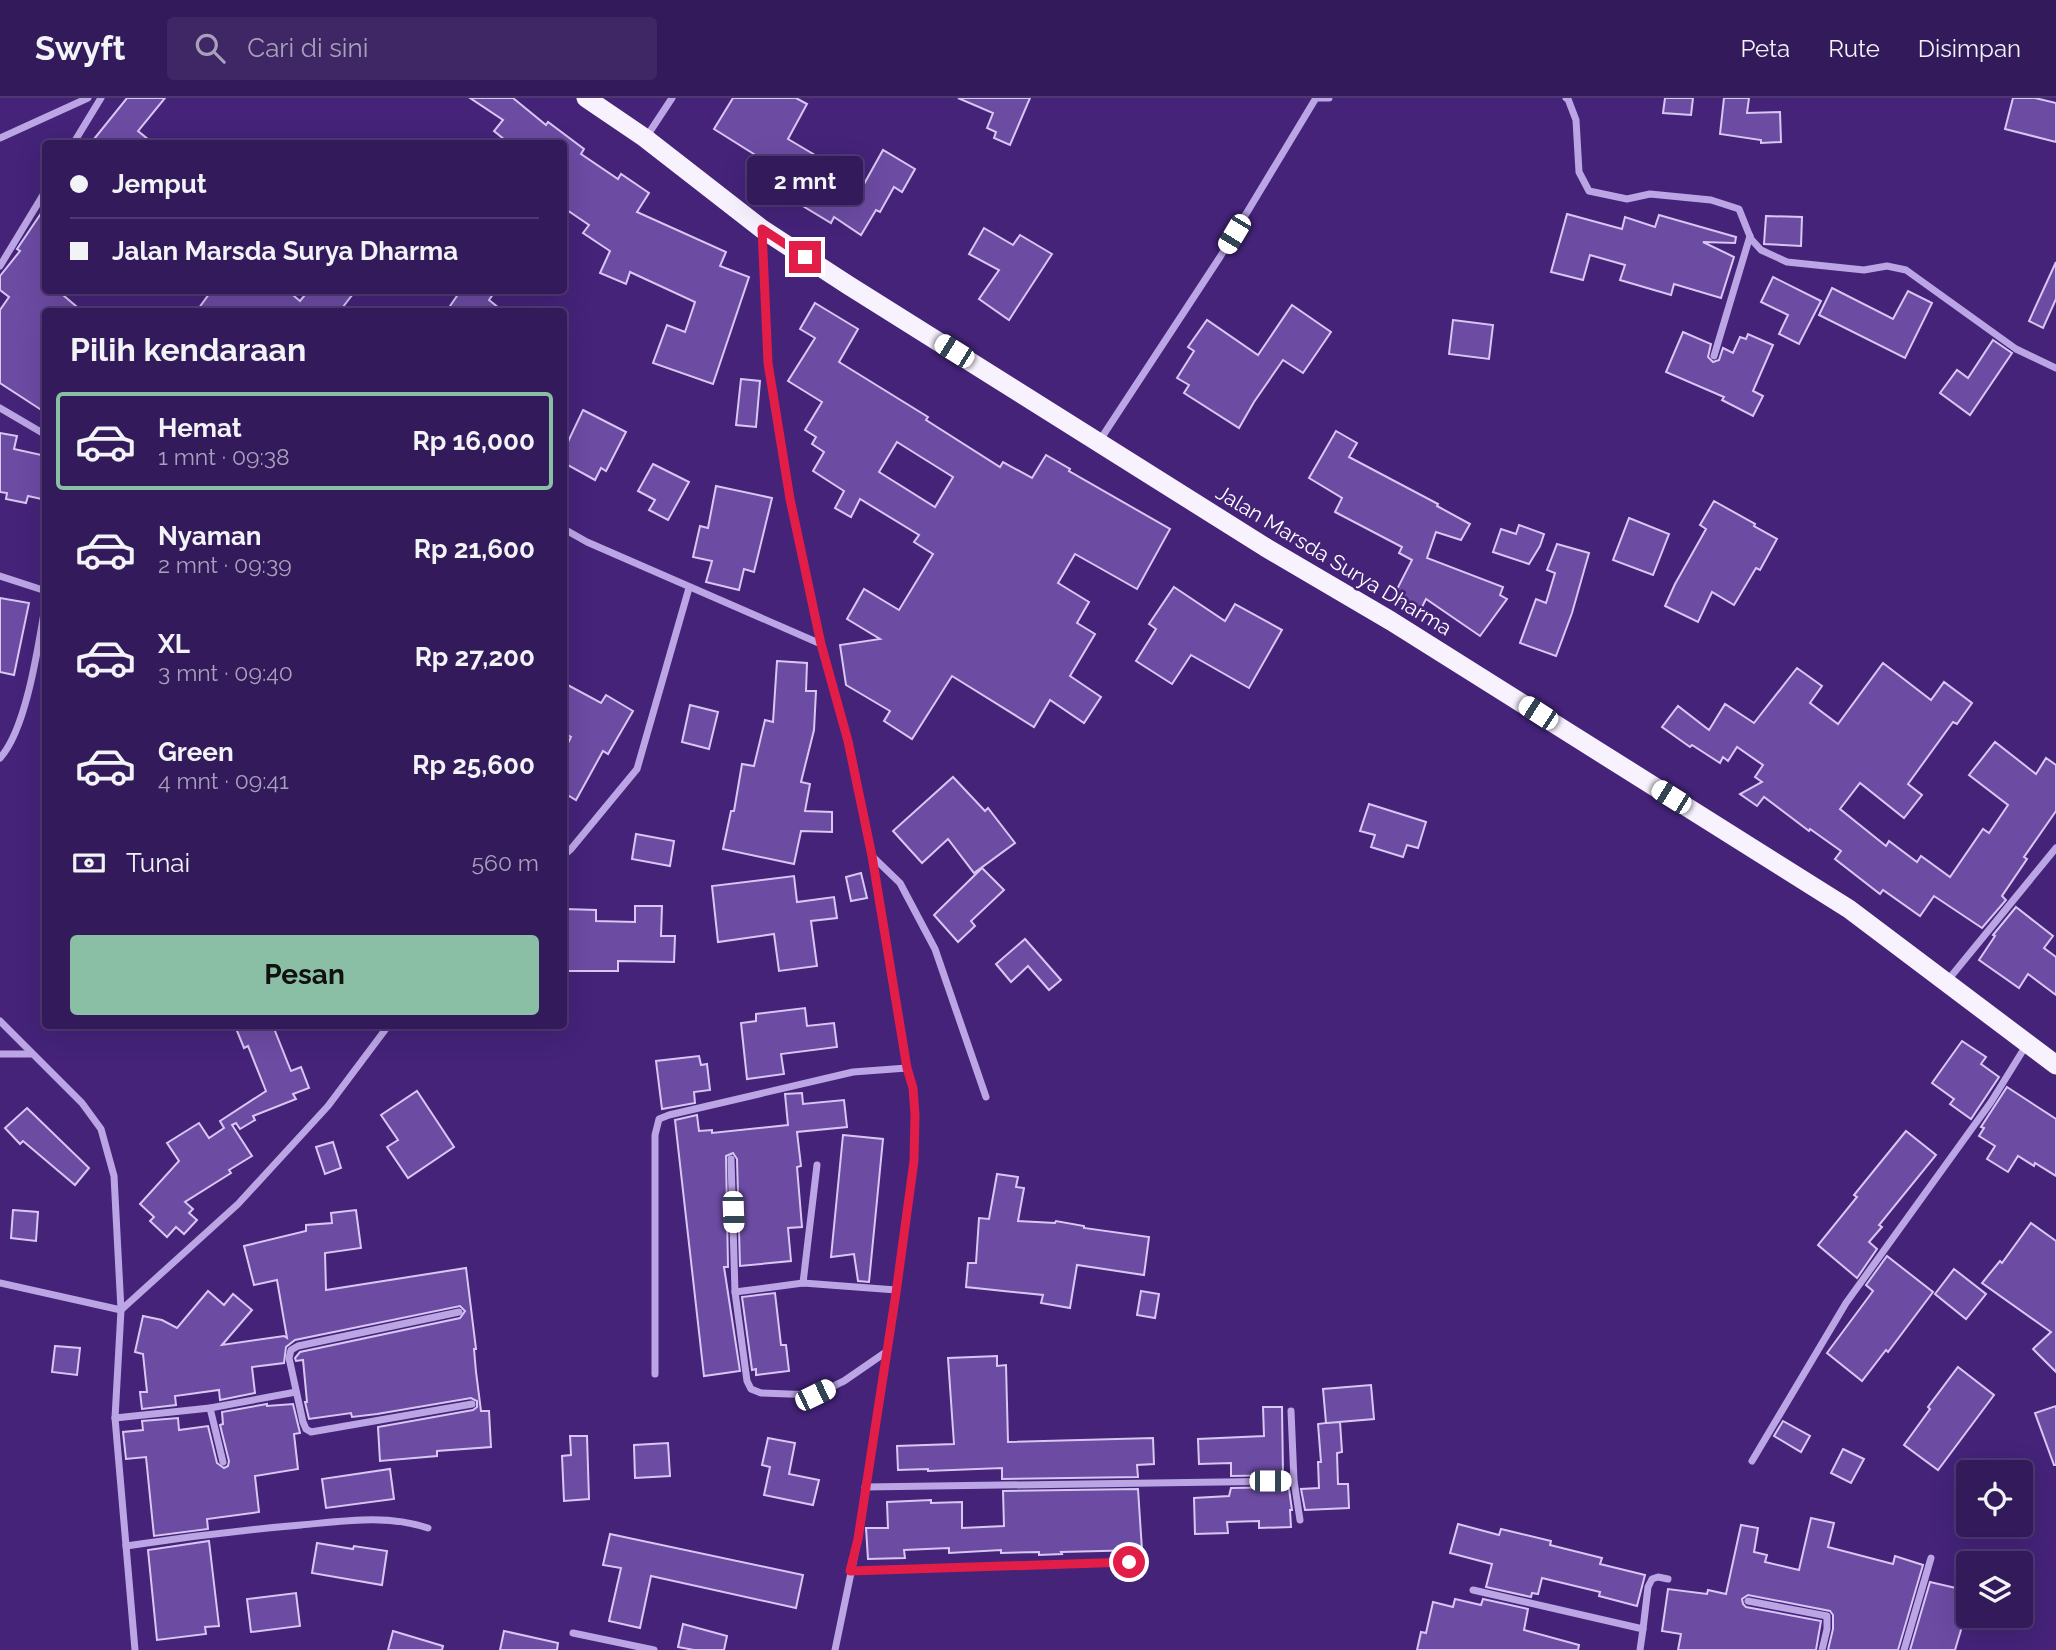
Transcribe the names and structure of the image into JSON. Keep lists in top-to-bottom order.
{
  "streets": {
    "highway": ["Jalan Marsda Surya Dharma"]
  },
  "page": {
    "header": "Swyft",
    "search": "Cari di sini",
    "nav": ["Peta", "Rute", "Disimpan"],
    "banner": ["Jemput", "Jalan Marsda Surya Dharma"],
    "bubble": "2 mnt",
    "heading": "Pilih kendaraan",
    "list": [
      {
        "name": "Hemat",
        "note": "1 mnt · 09:38",
        "value": "Rp 16,000"
      },
      {
        "name": "Nyaman",
        "note": "2 mnt · 09:39",
        "value": "Rp 21,600"
      },
      {
        "name": "XL",
        "note": "3 mnt · 09:40",
        "value": "Rp 27,200"
      },
      {
        "name": "Green",
        "note": "4 mnt · 09:41",
        "value": "Rp 25,600"
      }
    ],
    "pay": ["Tunai", "560 m"],
    "buttons": "Pesan"
  }
}
